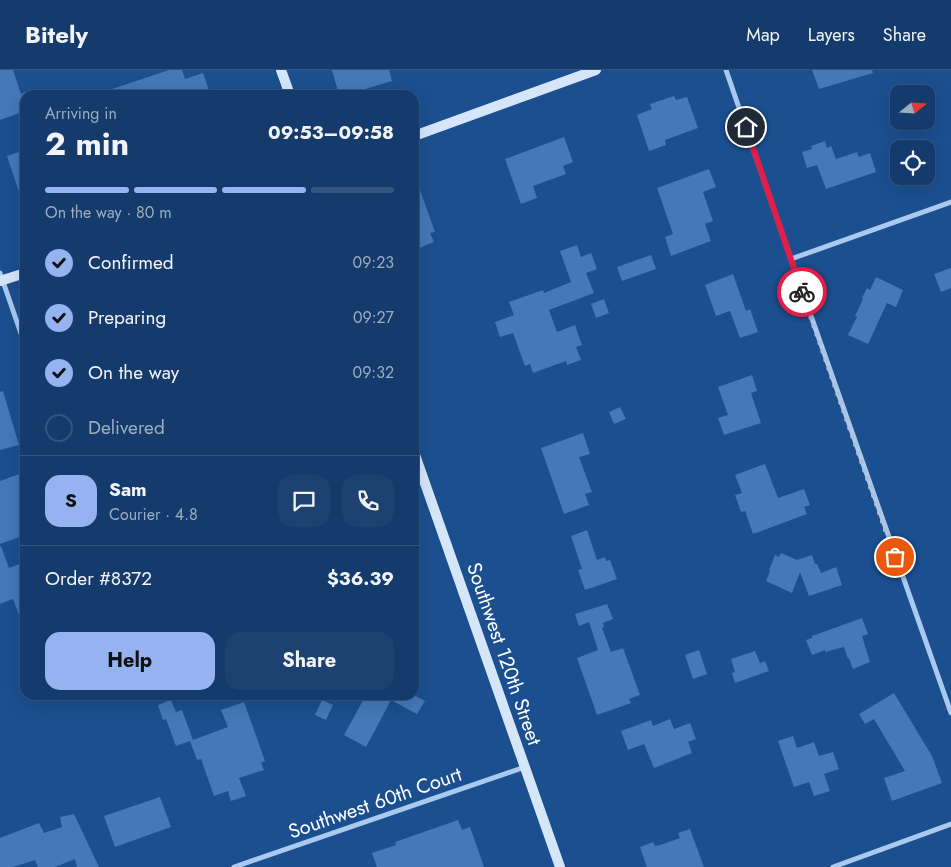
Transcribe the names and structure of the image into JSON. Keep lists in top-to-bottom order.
{
  "streets": {
    "street": ["Southwest 120th Street", "Southwest 60th Court"]
  },
  "crossings": [
    ["Southwest 120th Street", "Southwest 60th Court"]
  ],
  "north": "right",
  "page": {
    "header": "Bitely",
    "nav": ["Map", "Layers", "Share"],
    "heading": ["2 min", "Arriving in", "09:53–09:58"],
    "panel": [
      "Sam",
      "Courier · 4.8",
      "Order #8372",
      "$36.39"
    ],
    "bar": "On the way · 80 m",
    "list": [
      ["Confirmed", "09:23"],
      ["Preparing", "09:27"],
      ["On the way", "09:32"],
      "Delivered"
    ],
    "round": "S",
    "buttons": ["Help", "Share"]
  }
}
